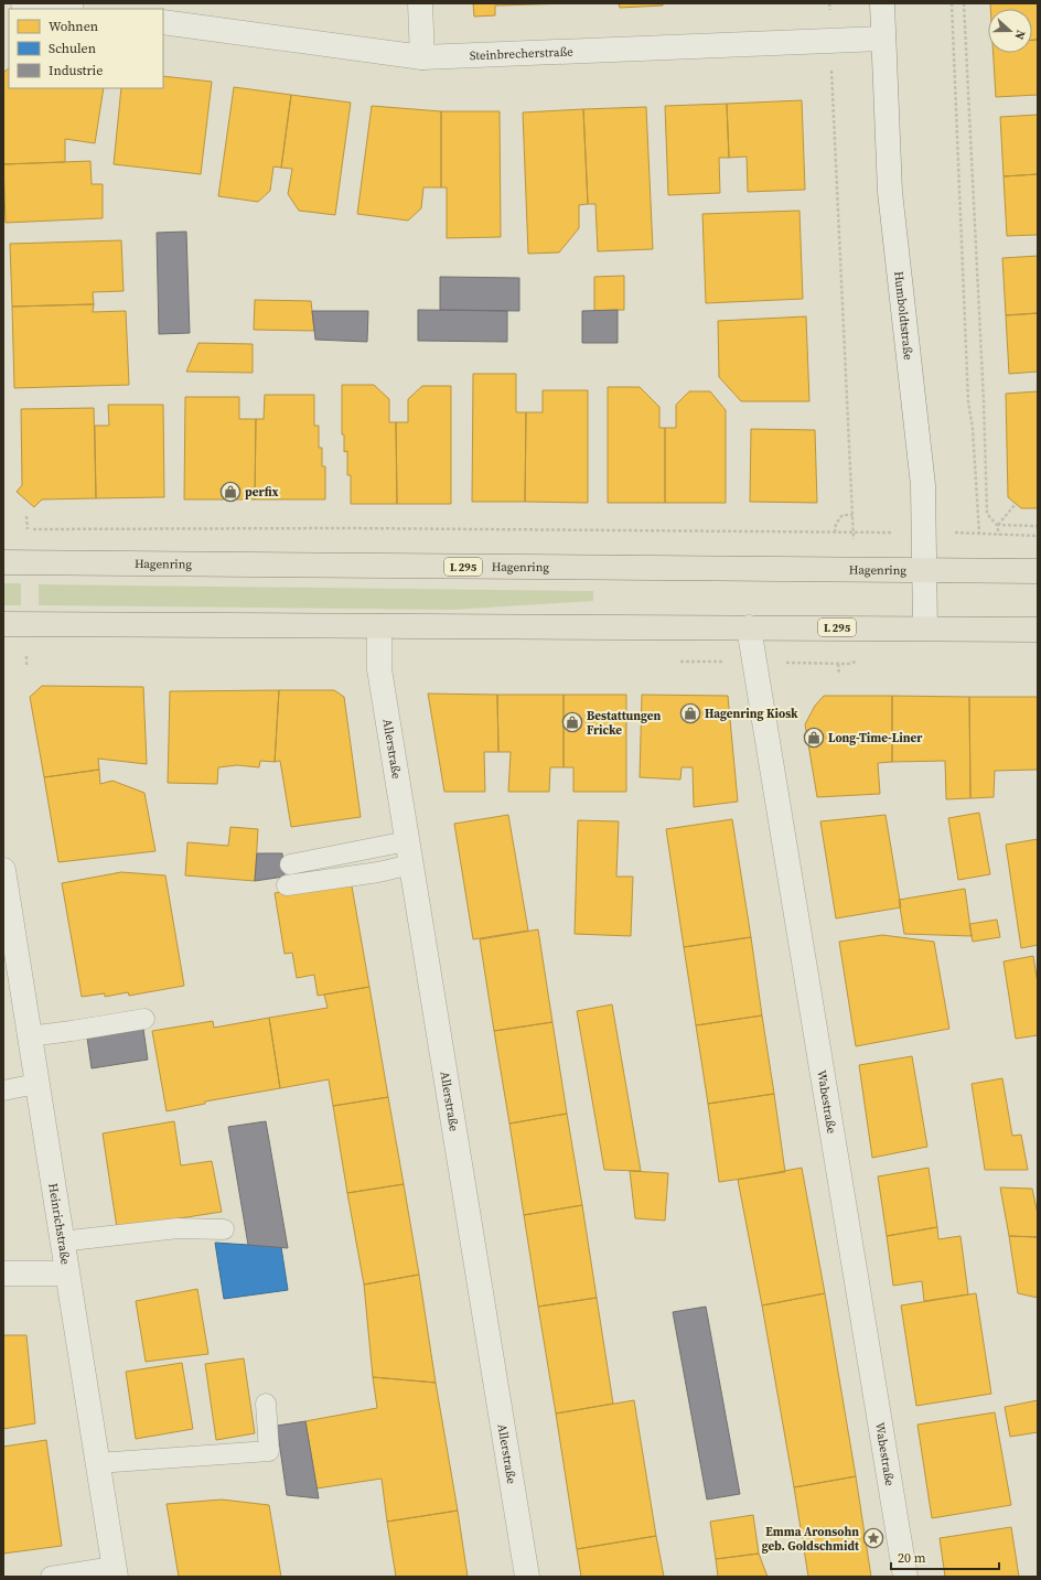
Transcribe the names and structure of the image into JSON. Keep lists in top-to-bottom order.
{
  "streets": {
    "main road": ["Hagenring", "L 295"],
    "street": [
      "Steinbrecherstraße",
      "Humboldtstraße",
      "Allerstraße",
      "Wabestraße",
      "Heinrichstraße"
    ]
  },
  "crossings": [
    ["Steinbrecherstraße", "Humboldtstraße"],
    ["Humboldtstraße", "Hagenring"],
    ["Humboldtstraße", "L 295"],
    ["L 295", "Allerstraße"],
    ["L 295", "Wabestraße"]
  ],
  "places": {
    "shop": [
      "perfix",
      "Hagenring Kiosk",
      "Bestattungen Fricke",
      "Long-Time-Liner"
    ],
    "place": ["Emma Aronsohn geb. Goldschmidt"]
  },
  "legend": ["Wohnen", "Schulen", "Industrie"],
  "scale_bar": "20 m",
  "north": "right"
}
